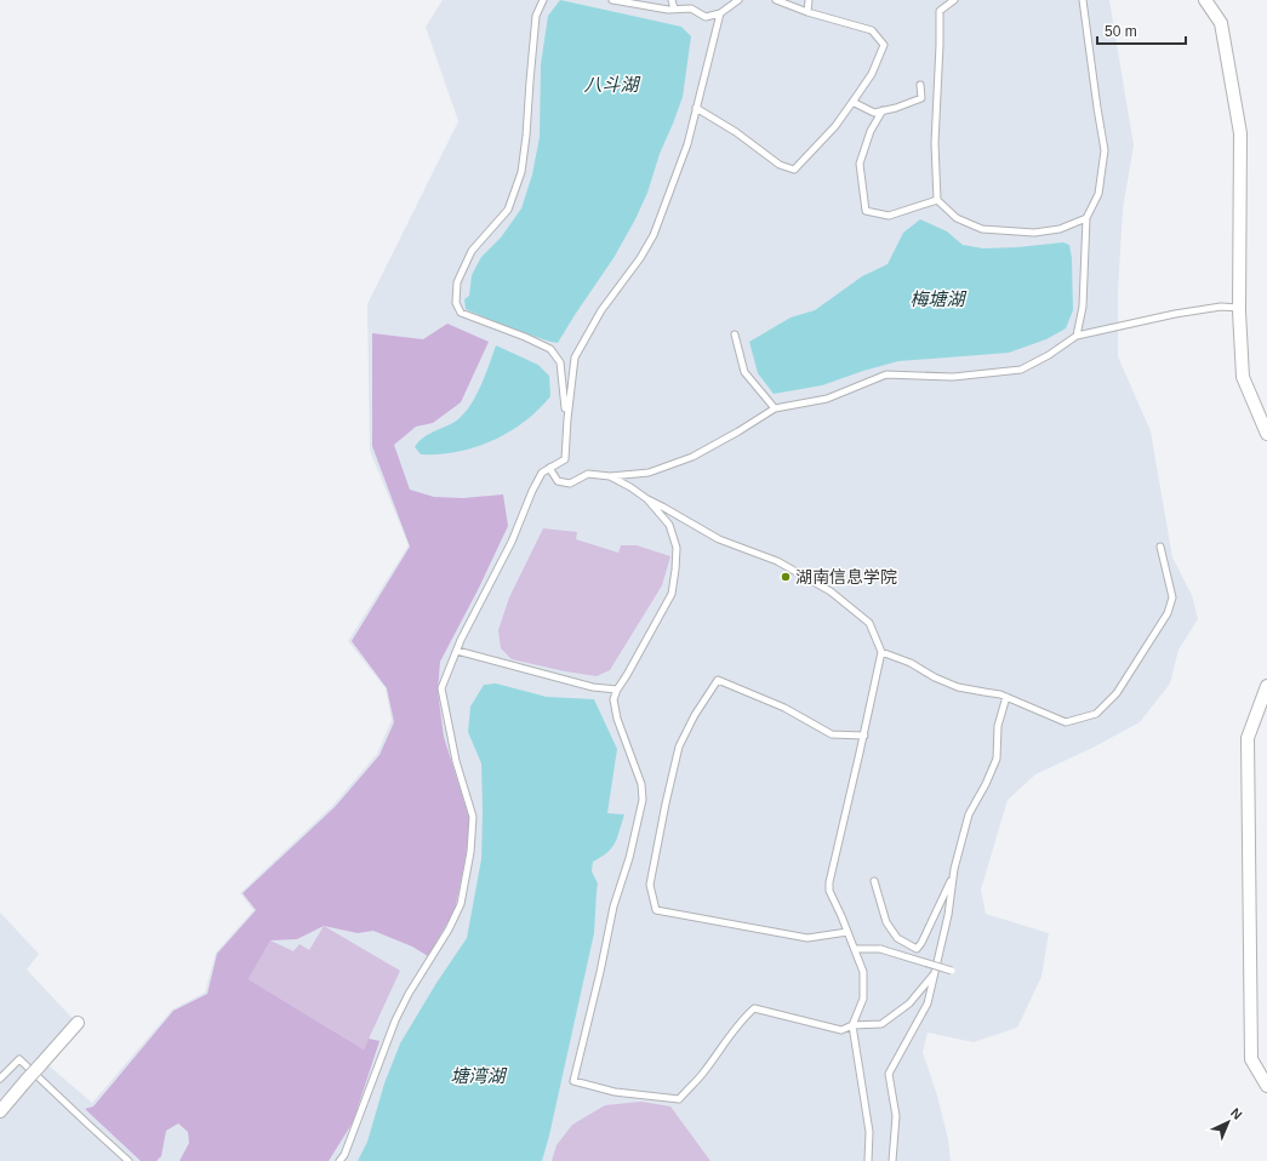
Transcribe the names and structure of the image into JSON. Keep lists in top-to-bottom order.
{
  "water": ["八斗湖", "梅塘湖", "塘湾湖"],
  "places": ["湖南信息学院"],
  "scale_bar": "50 m",
  "north": "top right"
}
